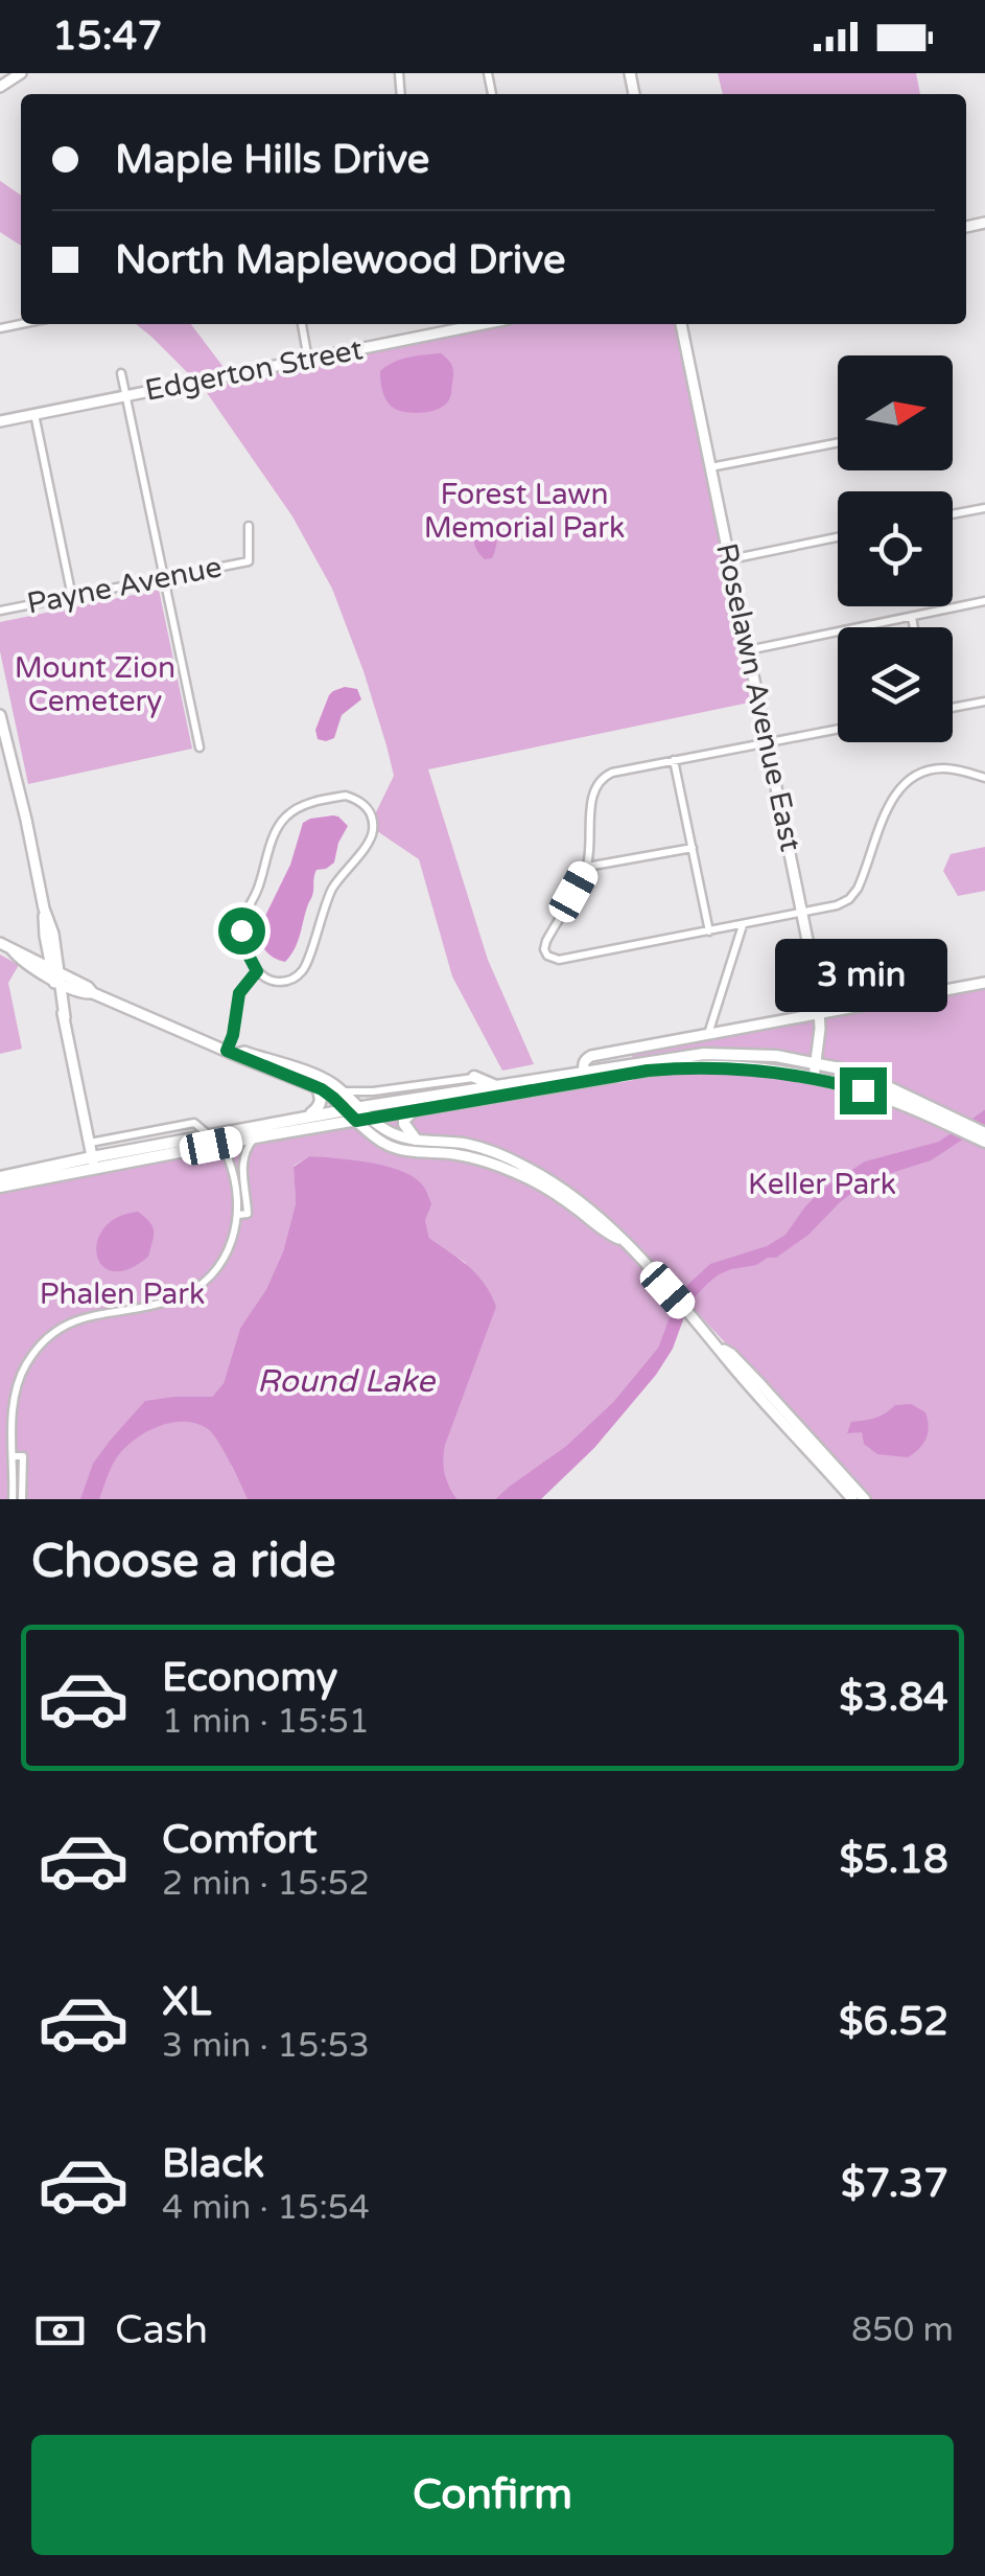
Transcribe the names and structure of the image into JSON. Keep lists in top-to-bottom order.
{
  "streets": {
    "street": ["Edgerton Street", "Payne Avenue", "Roselawn Avenue East"]
  },
  "water": ["Round Lake"],
  "parks": [
    "Forest Lawn Memorial Park",
    "Mount Zion Cemetery",
    "Keller Park",
    "Phalen Park"
  ],
  "north": "right",
  "page": {
    "status": "15:47",
    "banner": ["Maple Hills Drive", "North Maplewood Drive"],
    "bubble": "3 min",
    "heading": "Choose a ride",
    "list": [
      {
        "name": "Economy",
        "note": "1 min · 15:51",
        "value": "$3.84"
      },
      {
        "name": "Comfort",
        "note": "2 min · 15:52",
        "value": "$5.18"
      },
      {
        "name": "XL",
        "note": "3 min · 15:53",
        "value": "$6.52"
      },
      {
        "name": "Black",
        "note": "4 min · 15:54",
        "value": "$7.37"
      }
    ],
    "pay": ["Cash", "850 m"],
    "buttons": "Confirm"
  }
}
